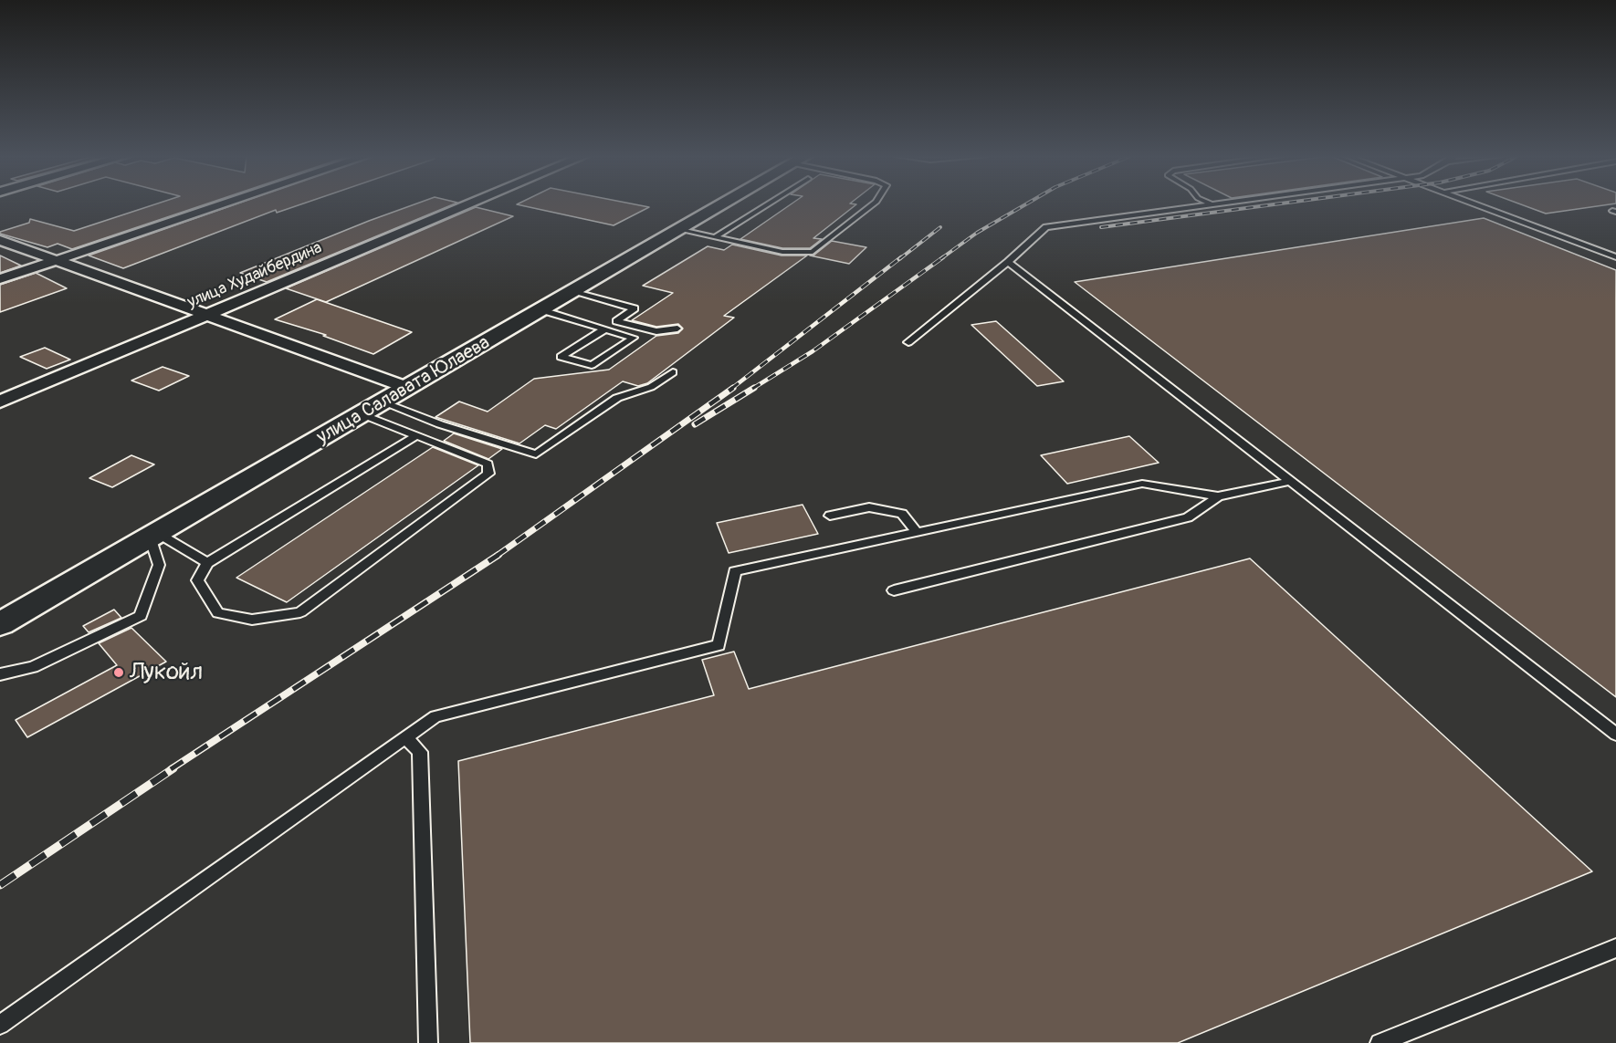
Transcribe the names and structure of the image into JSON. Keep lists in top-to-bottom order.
{
  "streets": {
    "street": ["улица Худайбердина", "улица Салавата Юлаева"]
  },
  "places": ["Лукойл"]
}
